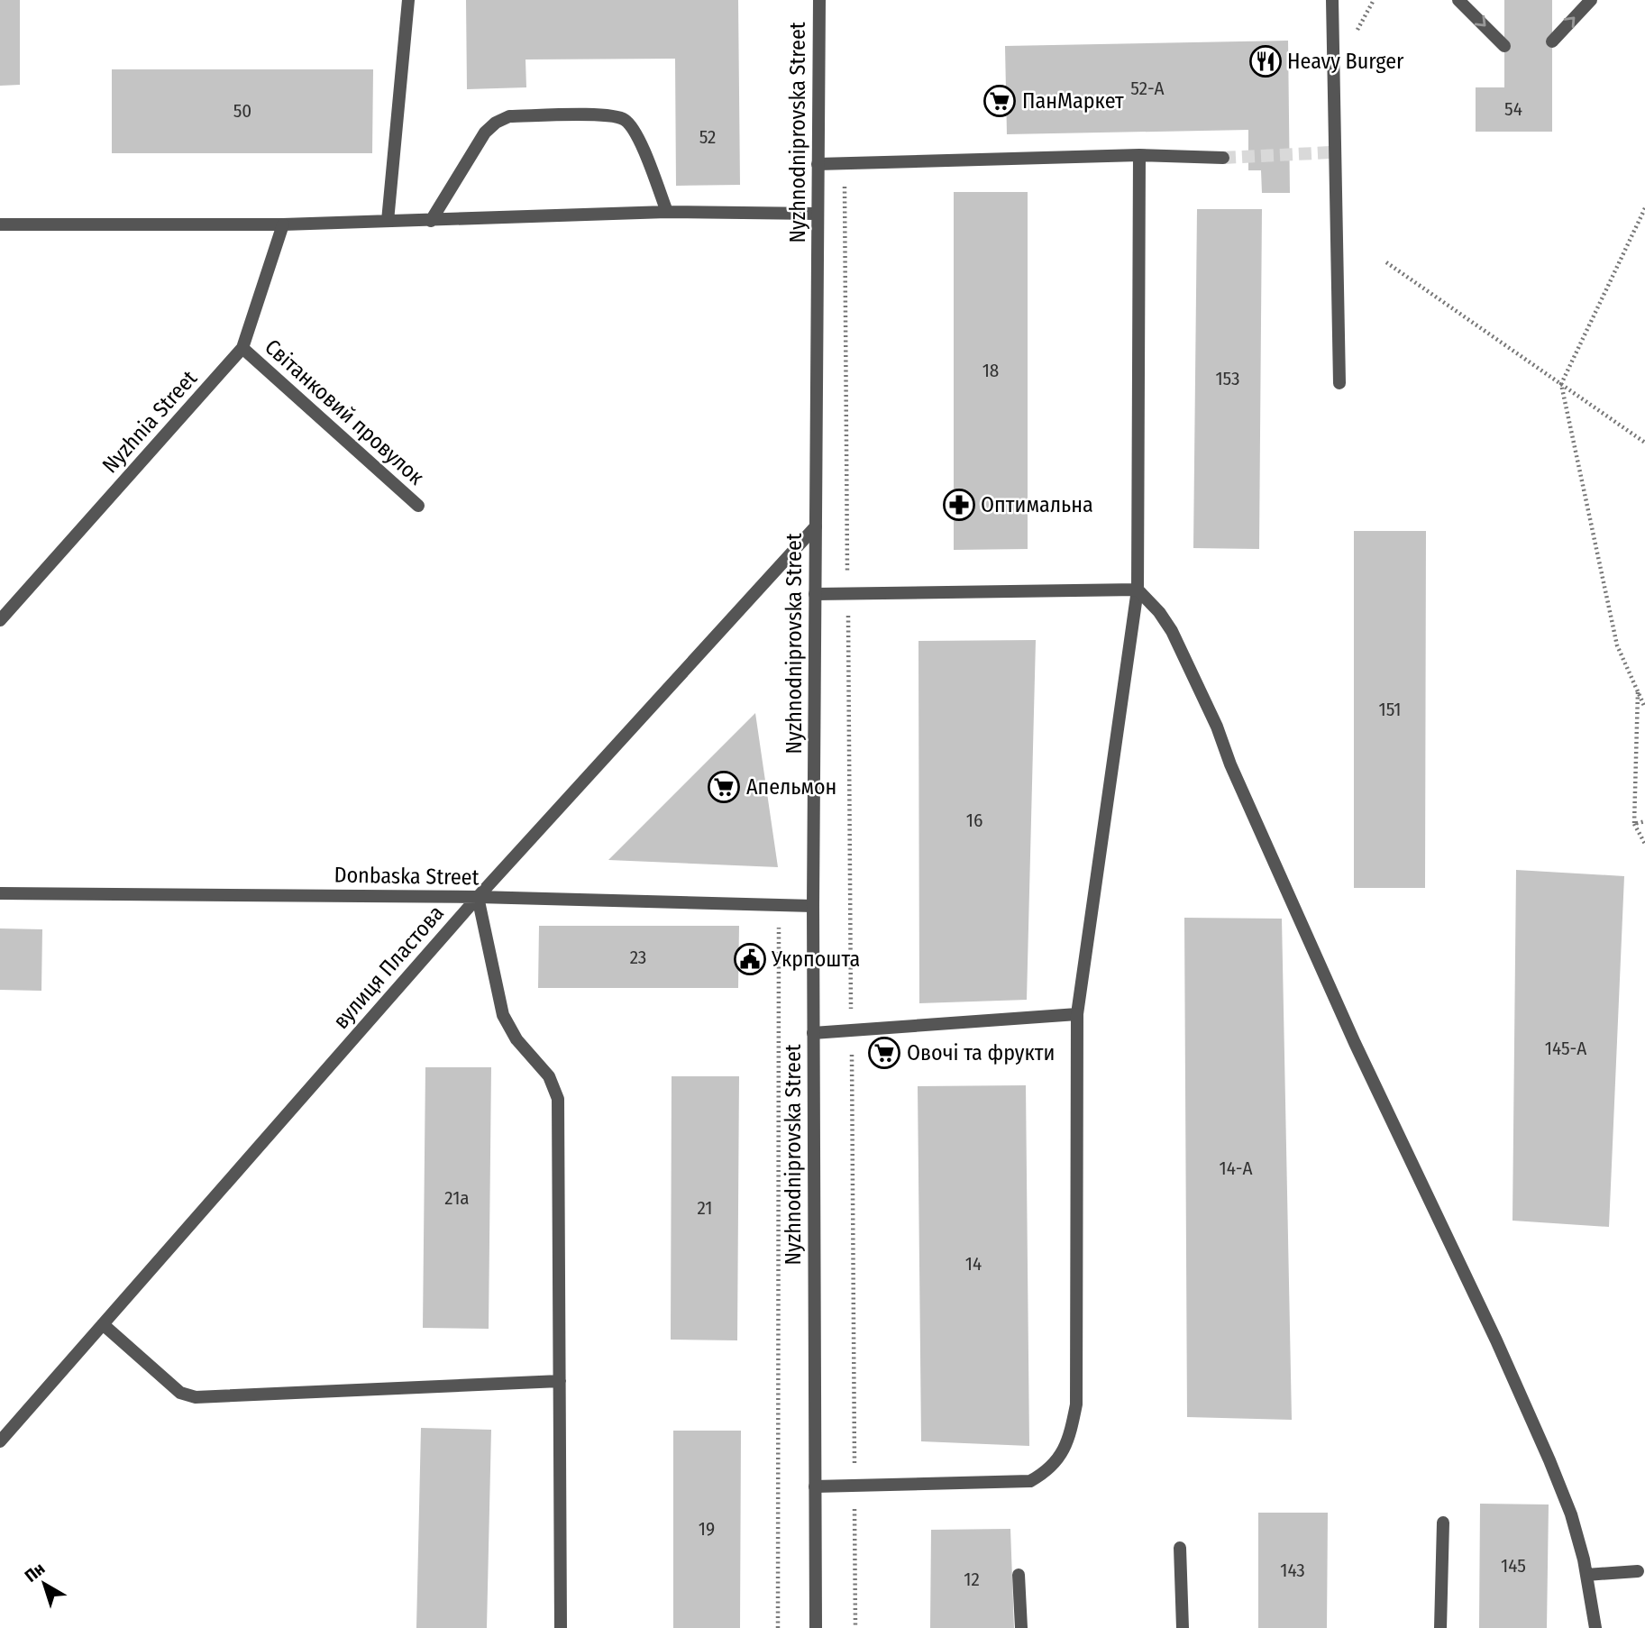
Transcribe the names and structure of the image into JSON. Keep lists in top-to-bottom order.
{
  "streets": {
    "street": [
      "Nyzhnodniprovska Street",
      "Світанковий провулок",
      "Nyzhnia Street",
      "Donbaska Street",
      "вулиця Пластова"
    ]
  },
  "crossings": [
    ["Nyzhnodniprovska Street", "Donbaska Street"],
    ["Nyzhnodniprovska Street", "вулиця Пластова"],
    ["Світанковий провулок", "Nyzhnia Street"],
    ["Donbaska Street", "вулиця Пластова"]
  ],
  "places": {
    "restaurant": ["Heavy Burger"],
    "supermarket": ["ПанМаркет", "Апельмон", "Овочі та фрукти"],
    "pharmacy": ["Оптимальна"],
    "public building": ["Укрпошта"]
  },
  "house_numbers": [
    "52-А",
    "54",
    "50",
    "52",
    "18",
    "153",
    "151",
    "16",
    "23",
    "145-А",
    "14-А",
    "21а",
    "21",
    "14",
    "19",
    "145",
    "143",
    "12"
  ],
  "north": "top left"
}
